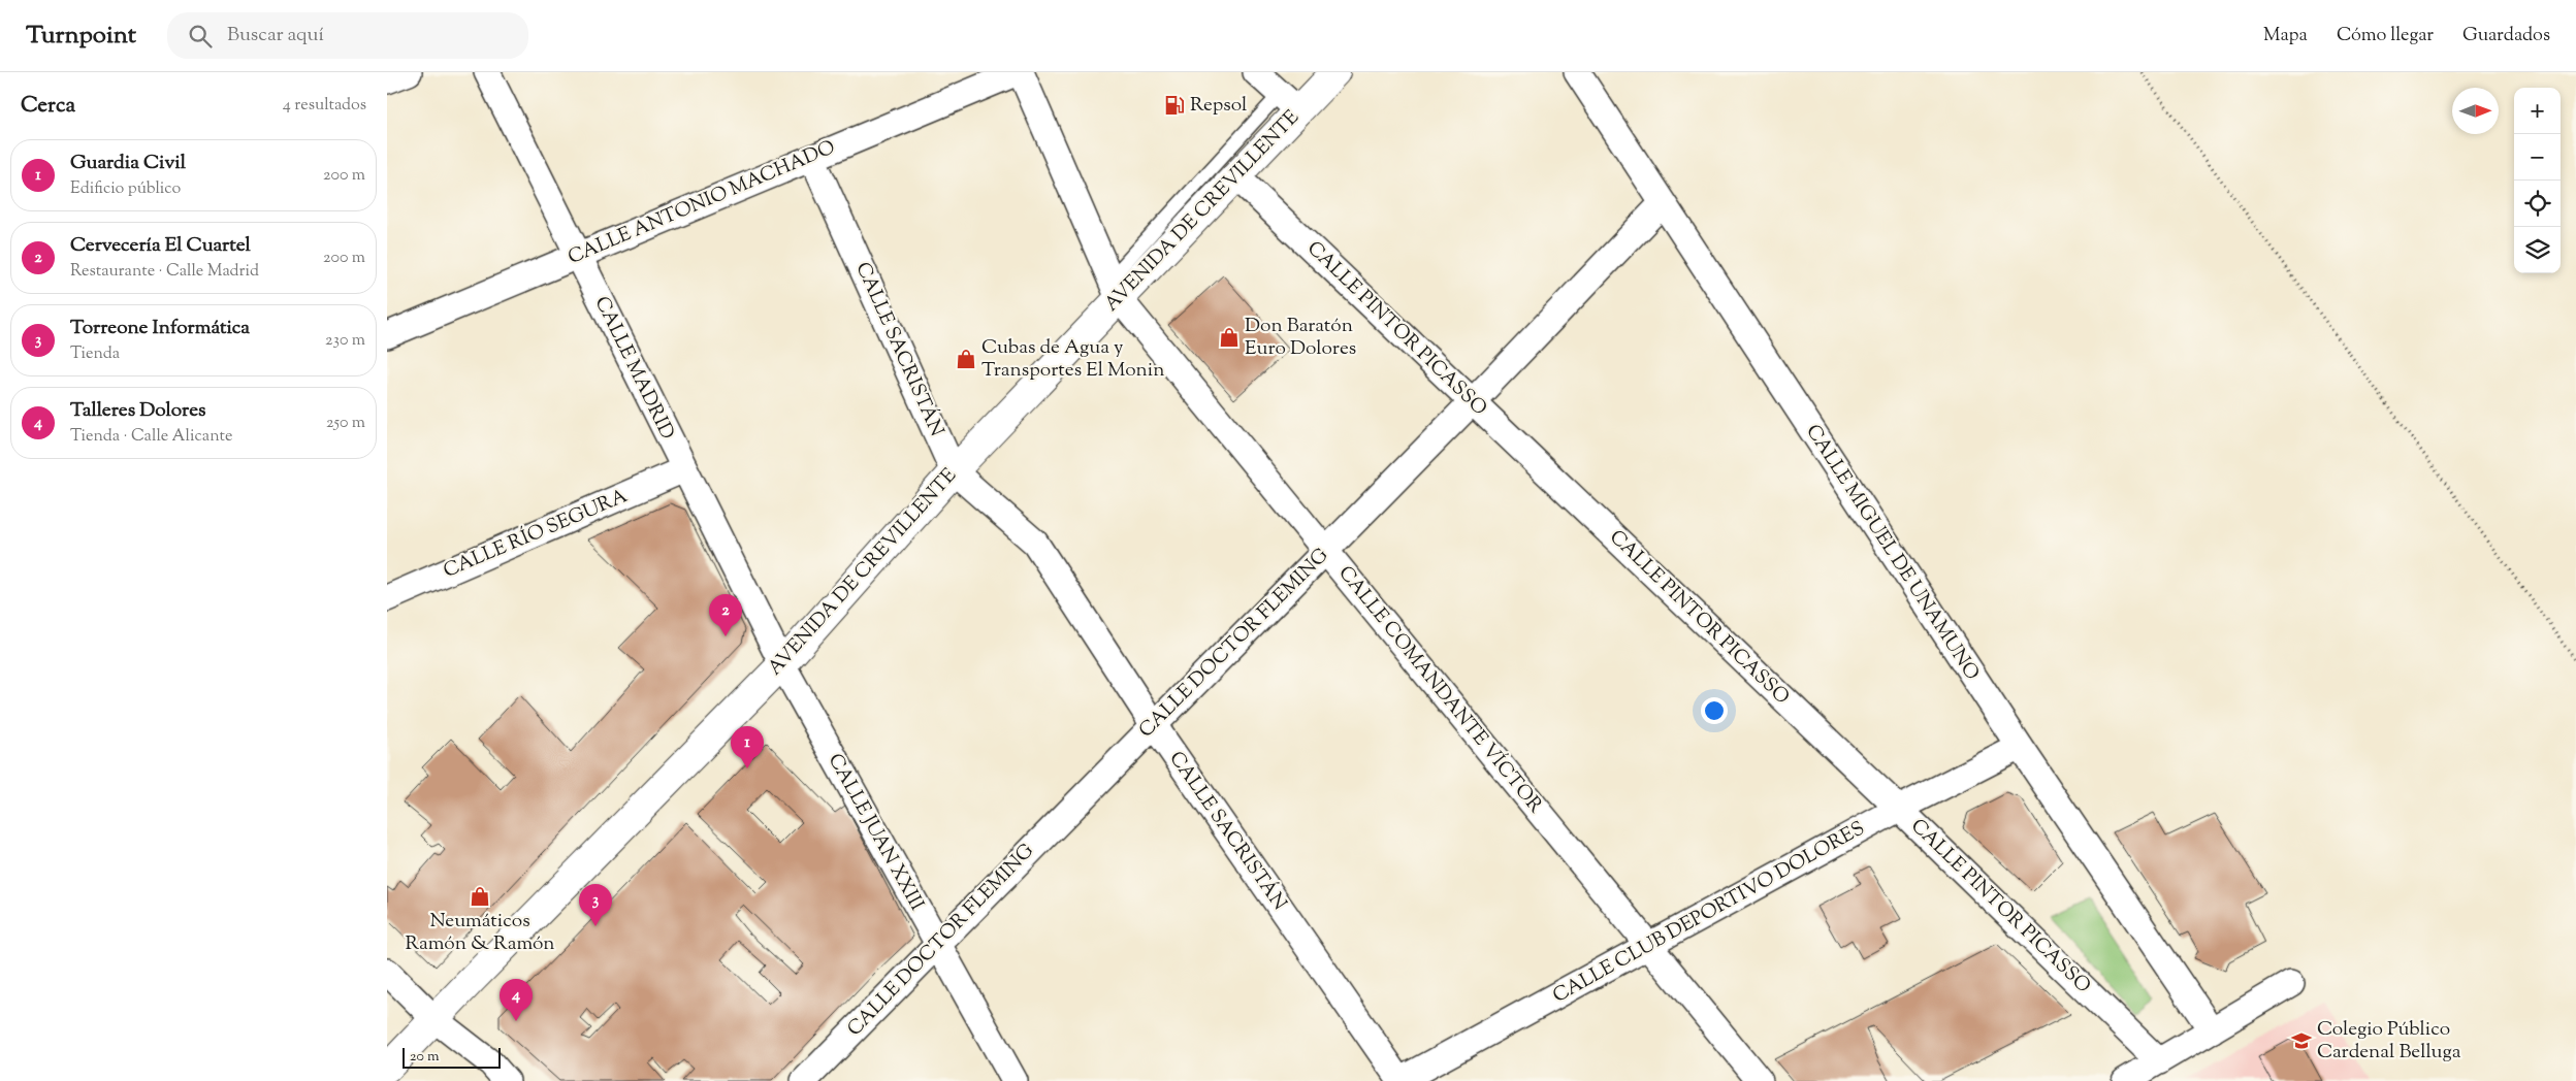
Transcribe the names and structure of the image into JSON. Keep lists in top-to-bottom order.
{
  "streets": {
    "street": [
      "CALLE ANTONIO MACHADO",
      "AVENIDA DE CREVILLENTE",
      "CALLE PINTOR PICASSO",
      "CALLE SACRISTÁN",
      "CALLE MADRID",
      "CALLE RÍO SEGURA",
      "CALLE MIGUEL DE UNAMUNO",
      "CALLE DOCTOR FLEMING",
      "CALLE COMANDANTE VÍCTOR",
      "CALLE JUAN XXIII",
      "CALLE CLUB DEPORTIVO DOLORES"
    ]
  },
  "crossings": [
    ["CALLE ANTONIO MACHADO", "CALLE SACRISTÁN"],
    ["CALLE ANTONIO MACHADO", "CALLE MADRID"],
    ["CALLE ANTONIO MACHADO", "CALLE COMANDANTE VÍCTOR"],
    ["AVENIDA DE CREVILLENTE", "CALLE PINTOR PICASSO"],
    ["AVENIDA DE CREVILLENTE", "CALLE SACRISTÁN"],
    ["AVENIDA DE CREVILLENTE", "CALLE MADRID"],
    ["AVENIDA DE CREVILLENTE", "CALLE COMANDANTE VÍCTOR"],
    ["AVENIDA DE CREVILLENTE", "CALLE JUAN XXIII"],
    ["CALLE PINTOR PICASSO", "CALLE DOCTOR FLEMING"],
    ["CALLE PINTOR PICASSO", "CALLE CLUB DEPORTIVO DOLORES"],
    ["CALLE SACRISTÁN", "CALLE DOCTOR FLEMING"],
    ["CALLE SACRISTÁN", "CALLE CLUB DEPORTIVO DOLORES"],
    ["CALLE MADRID", "CALLE RÍO SEGURA"],
    ["CALLE MADRID", "CALLE JUAN XXIII"],
    ["CALLE MIGUEL DE UNAMUNO", "CALLE DOCTOR FLEMING"],
    ["CALLE MIGUEL DE UNAMUNO", "CALLE CLUB DEPORTIVO DOLORES"],
    ["CALLE DOCTOR FLEMING", "CALLE COMANDANTE VÍCTOR"],
    ["CALLE DOCTOR FLEMING", "CALLE JUAN XXIII"],
    ["CALLE COMANDANTE VÍCTOR", "CALLE CLUB DEPORTIVO DOLORES"]
  ],
  "places": {
    "fuel station": ["Repsol"],
    "shop": ["Don Baratón Euro Dolores", "Cubas de Agua y Transportes El Monin", "Neumáticos Ramón & Ramón"],
    "school or university": ["Colegio Público Cardenal Belluga"]
  },
  "scale_bar": "20 m",
  "north": "right",
  "page": {
    "header": "Turnpoint",
    "search": "Buscar aquí",
    "nav": ["Mapa", "Cómo llegar", "Guardados"],
    "heading": ["Cerca", "4 resultados"],
    "map_buttons": ["+", "−"],
    "list": [
      {
        "mark": "1",
        "name": "Guardia Civil",
        "note": "Edificio público",
        "value": "200 m"
      },
      {
        "mark": "2",
        "name": "Cervecería El Cuartel",
        "note": "Restaurante · Calle Madrid",
        "value": "200 m"
      },
      {
        "mark": "3",
        "name": "Torreone Informática",
        "note": "Tienda",
        "value": "230 m"
      },
      {
        "mark": "4",
        "name": "Talleres Dolores",
        "note": "Tienda · Calle Alicante",
        "value": "250 m"
      }
    ],
    "pins": [
      "2",
      "1",
      "3",
      "4"
    ],
    "scale": "20 m"
  }
}
